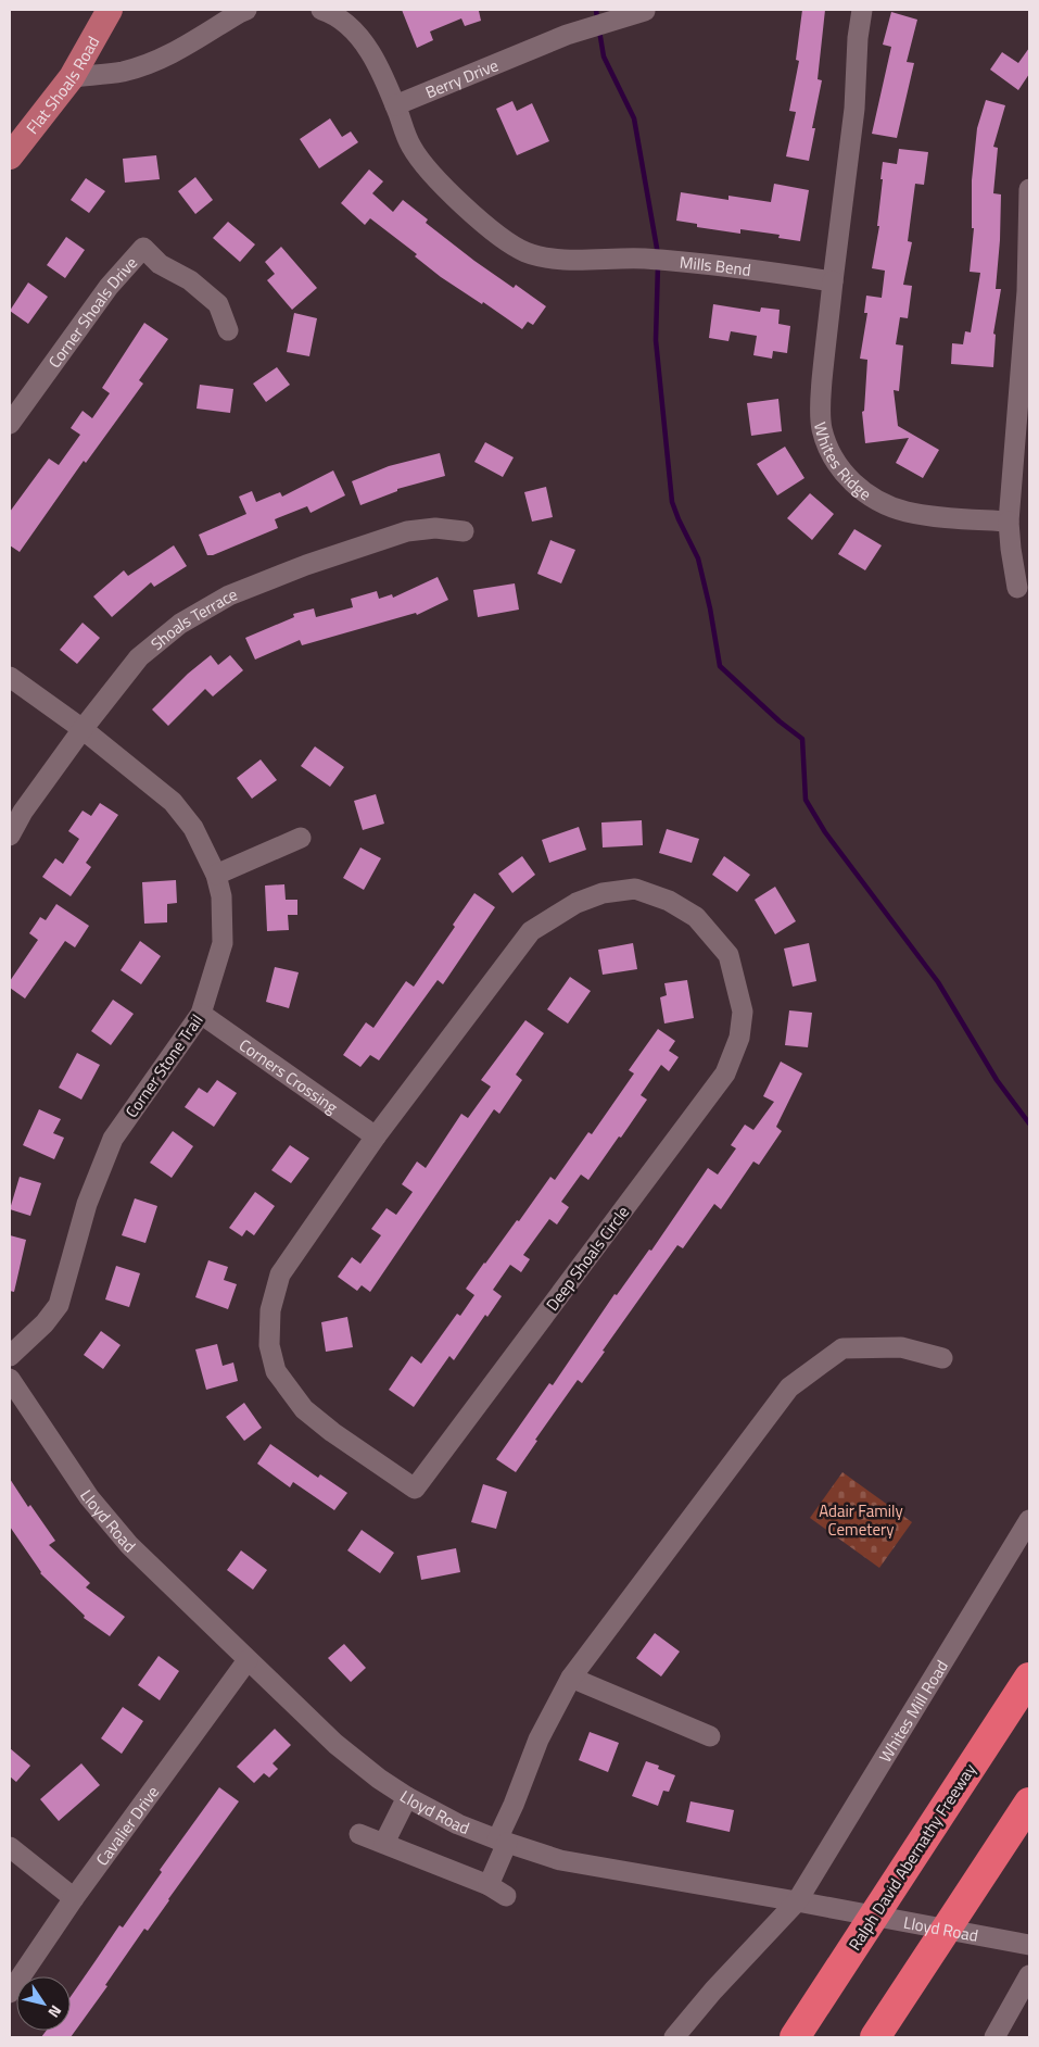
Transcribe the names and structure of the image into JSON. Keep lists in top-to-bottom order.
{
  "streets": {
    "highway": ["Ralph David Abernathy Freeway"],
    "main road": ["Flat Shoals Road"],
    "street": [
      "Berry Drive",
      "Mills Bend",
      "Corner Shoals Drive",
      "Whites Ridge",
      "Shoals Terrace",
      "Corner Stone Trail",
      "Corners Crossing",
      "Deep Shoals Circle",
      "Lloyd Road",
      "Whites Mill Road",
      "Cavalier Drive"
    ]
  },
  "crossings": [
    ["Berry Drive", "Mills Bend"],
    ["Mills Bend", "Whites Ridge"],
    ["Shoals Terrace", "Corner Stone Trail"],
    ["Corner Stone Trail", "Corners Crossing"],
    ["Corners Crossing", "Deep Shoals Circle"],
    ["Lloyd Road", "Whites Mill Road"],
    ["Lloyd Road", "Cavalier Drive"]
  ],
  "parks": ["Adair Family Cemetery"],
  "north": "bottom right"
}
